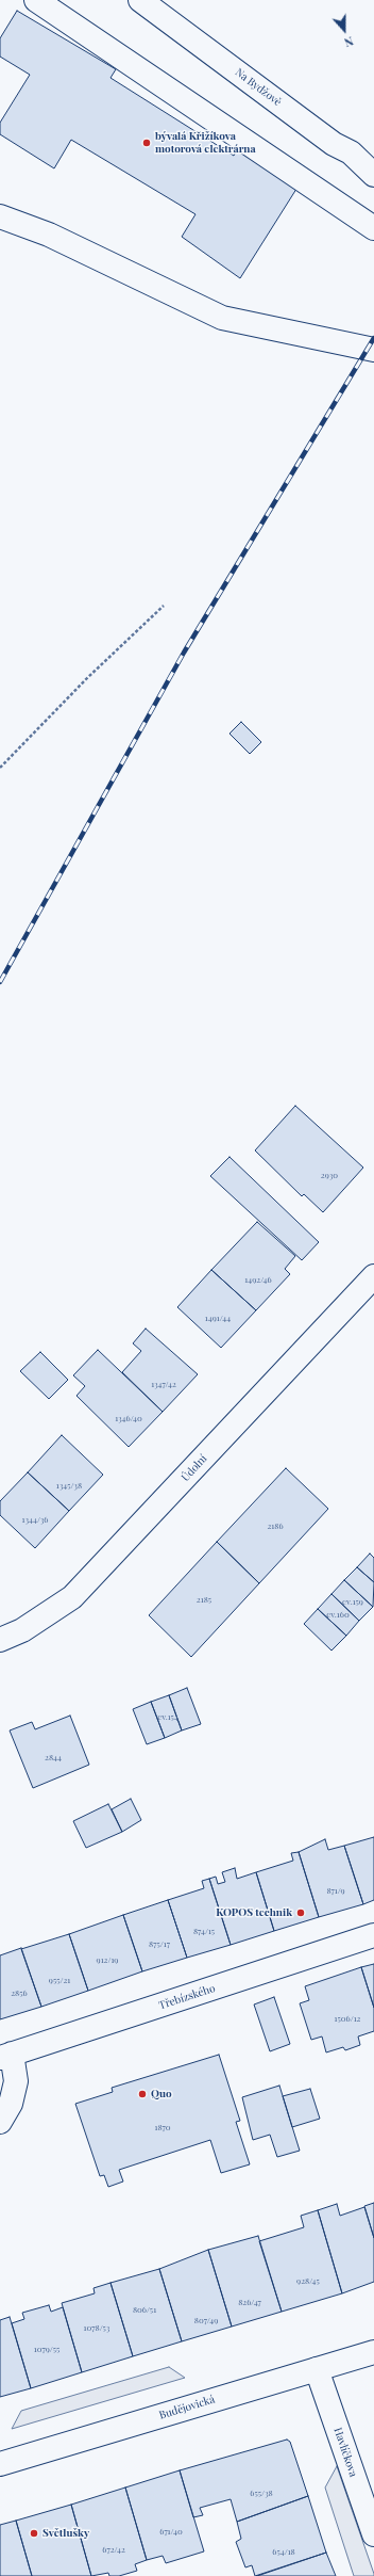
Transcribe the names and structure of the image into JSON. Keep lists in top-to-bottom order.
{
  "streets": {
    "street": [
      "Na Bydžově",
      "Údolní",
      "Třebízského",
      "Budějovická",
      "Havlíčkova"
    ]
  },
  "crossings": [
    ["Budějovická", "Havlíčkova"]
  ],
  "places": [
    "bývalá Křižíkova motorová elektrárna",
    "KOPOS technik",
    "Quo",
    "Světlušky"
  ],
  "house_numbers": [
    "2930",
    "1492/46",
    "1491/44",
    "1347/42",
    "1346/40",
    "1345/38",
    "1344/36",
    "2186",
    "2185",
    "ev.159",
    "ev.160",
    "ev.154",
    "2844",
    "871/9",
    "874/15",
    "875/17",
    "912/19",
    "955/21",
    "2856",
    "1506/12",
    "1870",
    "928/45",
    "826/47",
    "806/51",
    "807/49",
    "1078/53",
    "1079/55",
    "655/38",
    "671/40",
    "672/42",
    "654/18"
  ],
  "north": "bottom"
}
